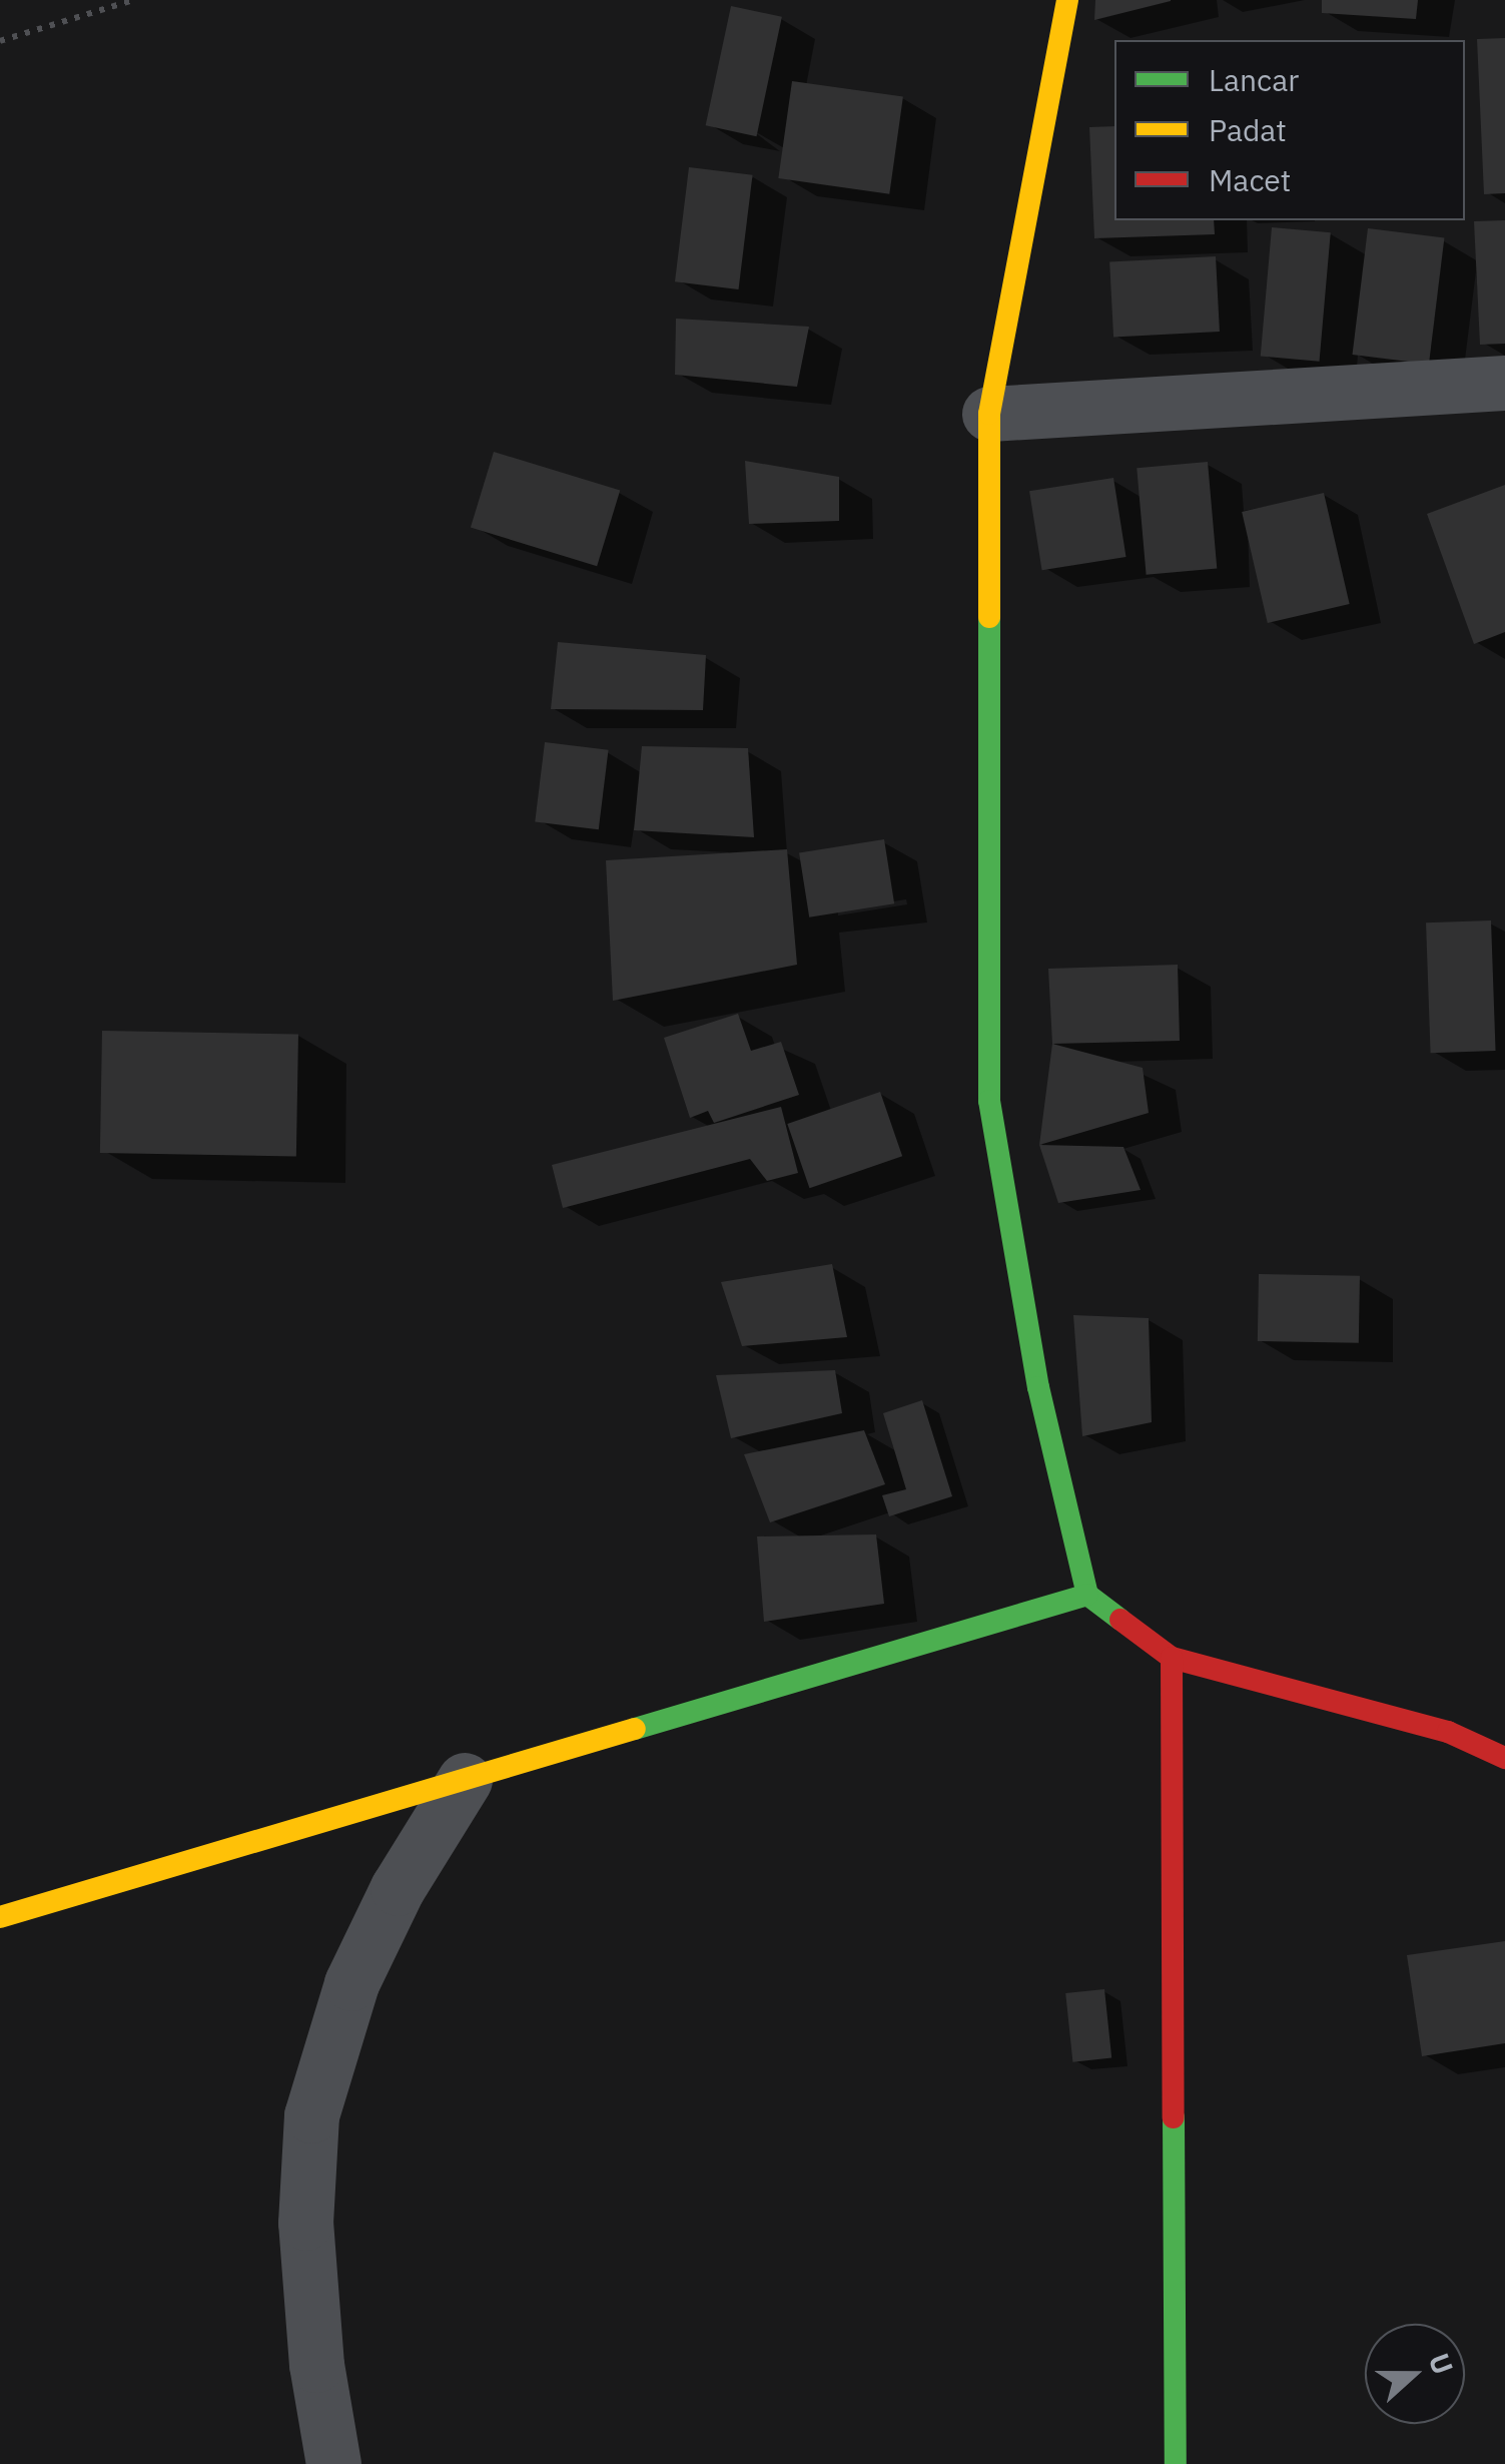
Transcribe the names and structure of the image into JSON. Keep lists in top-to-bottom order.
{
  "legend": ["Lancar", "Padat", "Macet"],
  "north": "right"
}
